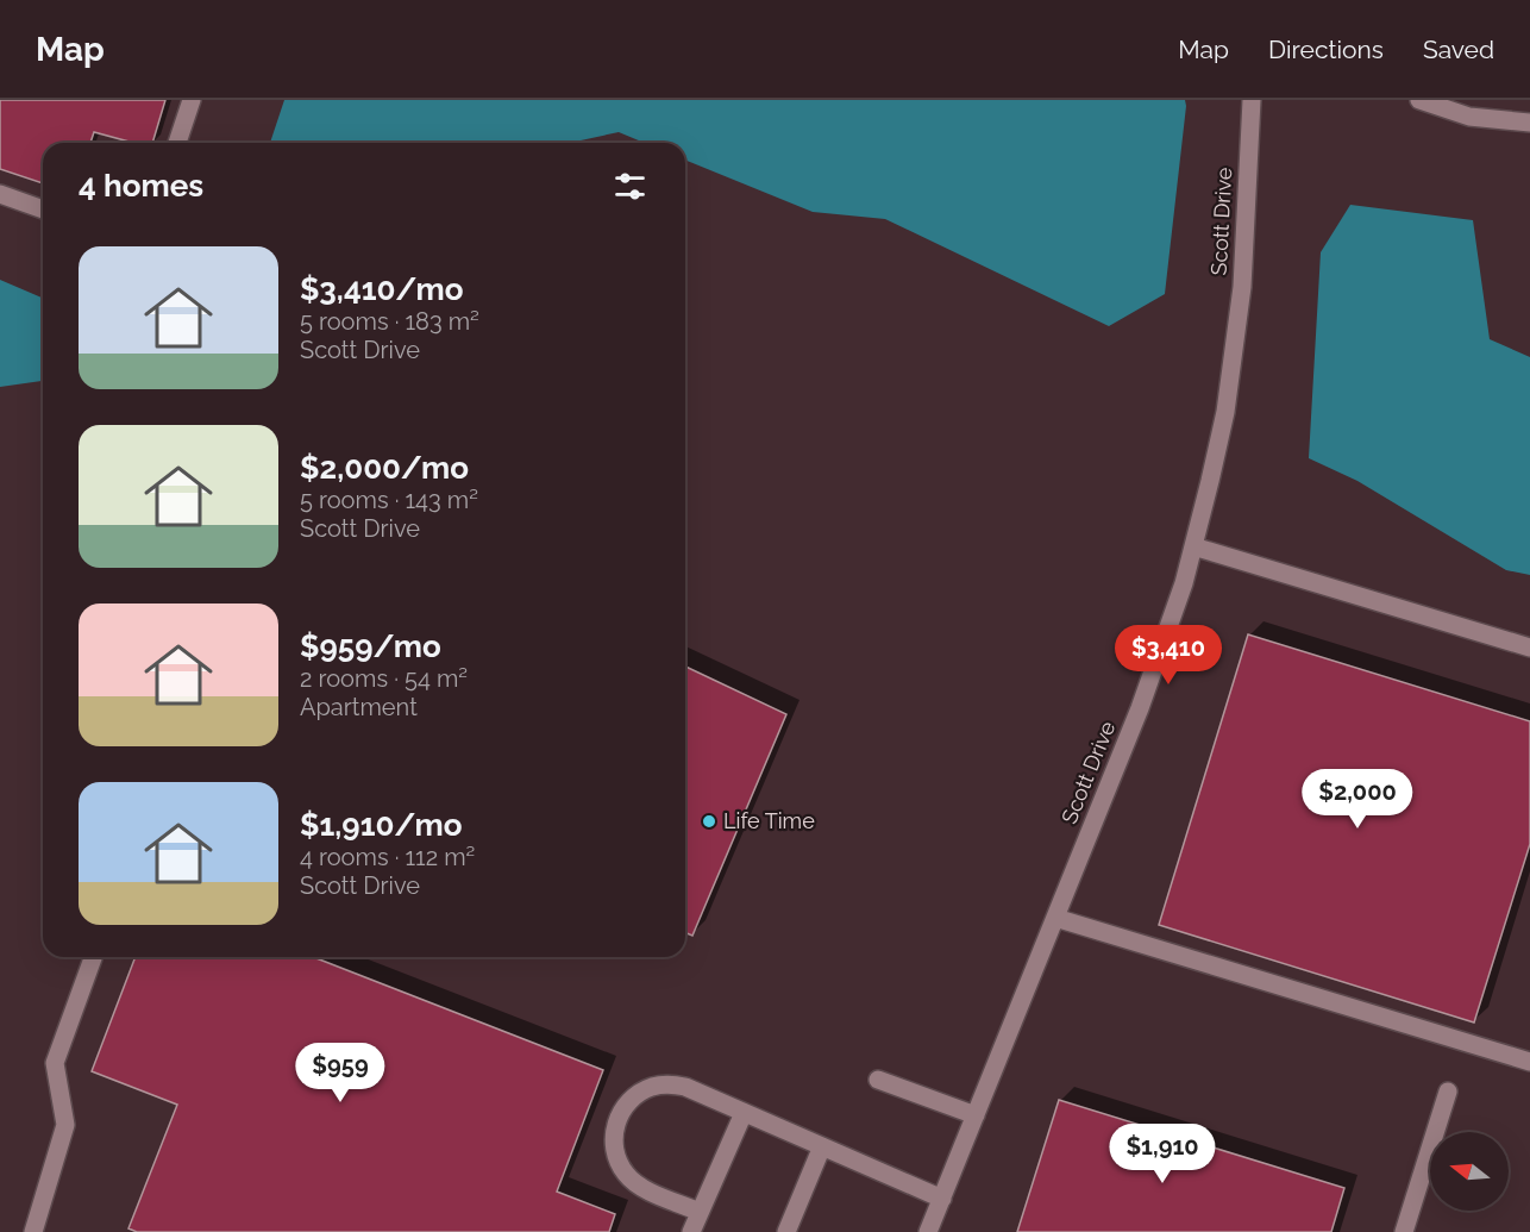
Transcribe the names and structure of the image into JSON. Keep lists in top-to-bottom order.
{
  "streets": {
    "street": ["Scott Drive"]
  },
  "places": ["Life Time"],
  "north": "left",
  "page": {
    "header": "Map",
    "nav": ["Map", "Directions", "Saved"],
    "heading": "4 homes",
    "list": [
      {
        "name": "$3,410/mo",
        "note": "5 rooms · 183 m² · Scott Drive"
      },
      {
        "name": "$2,000/mo",
        "note": "5 rooms · 143 m² · Scott Drive"
      },
      {
        "name": "$959/mo",
        "note": "2 rooms · 54 m² · Apartment"
      },
      {
        "name": "$1,910/mo",
        "note": "4 rooms · 112 m² · Scott Drive"
      }
    ],
    "price": [
      "$3,410",
      "$2,000",
      "$959",
      "$1,910"
    ]
  }
}
